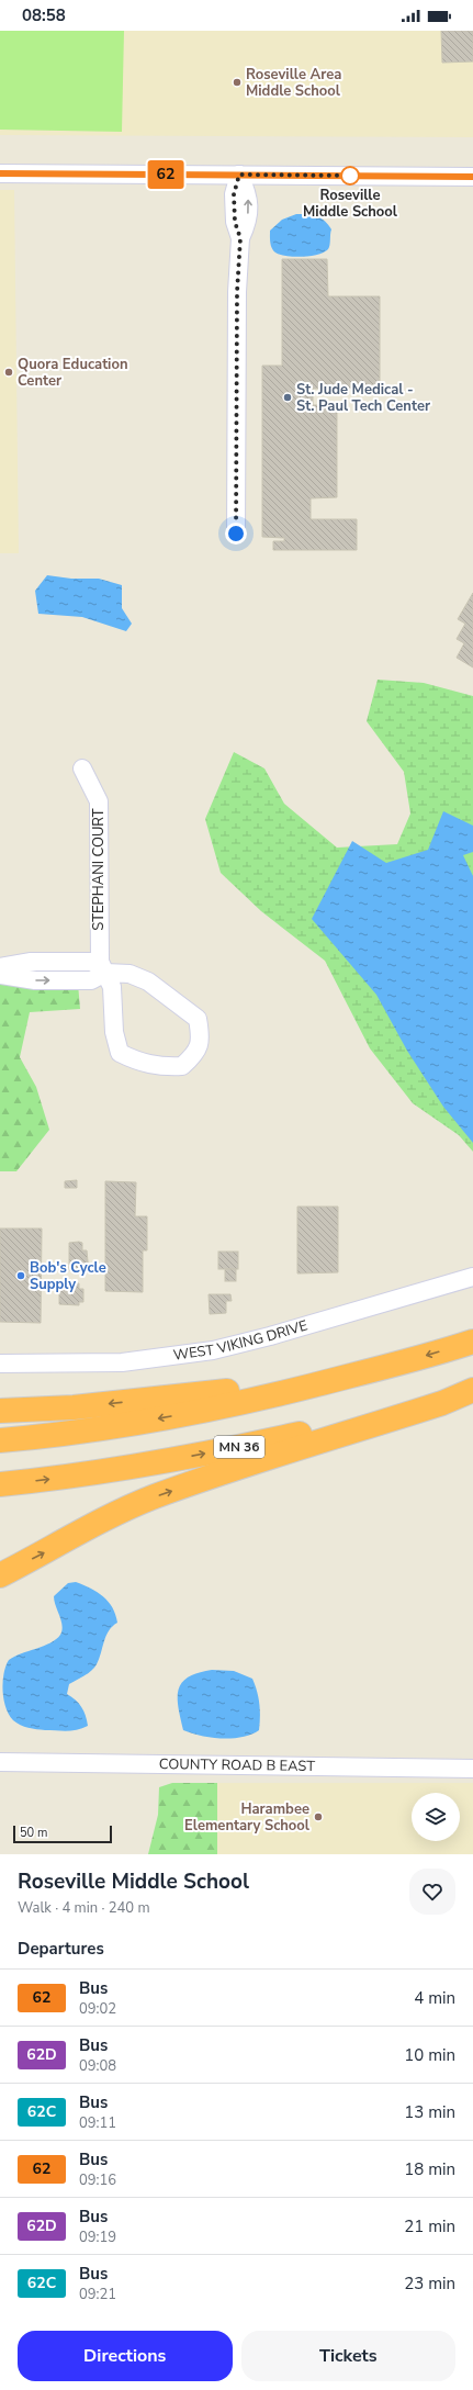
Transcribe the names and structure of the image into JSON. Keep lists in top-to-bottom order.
{
  "streets": {
    "highway": ["MN 36"],
    "street": ["STEPHANI COURT", "WEST VIKING DRIVE", "COUNTY ROAD B EAST"]
  },
  "places": [
    "Roseville Area Middle School",
    "Roseville Middle School",
    "Quora Education Center",
    "St. Jude Medical - St. Paul Tech Center",
    "Bob's Cycle Supply",
    "Harambee Elementary School"
  ],
  "lines": ["bus line 62"],
  "scale_bar": "50 m",
  "page": {
    "status": "08:58",
    "on_map": "62",
    "scale": "50 m",
    "heading": [
      ["Roseville Middle School", "Walk · 4 min · 240 m"],
      "Departures"
    ],
    "list": [
      {
        "mark": "62",
        "name": "Bus",
        "note": "09:02",
        "value": "4 min"
      },
      {
        "mark": "62D",
        "name": "Bus",
        "note": "09:08",
        "value": "10 min"
      },
      {
        "mark": "62C",
        "name": "Bus",
        "note": "09:11",
        "value": "13 min"
      },
      {
        "mark": "62",
        "name": "Bus",
        "note": "09:16",
        "value": "18 min"
      },
      {
        "mark": "62D",
        "name": "Bus",
        "note": "09:19",
        "value": "21 min"
      },
      {
        "mark": "62C",
        "name": "Bus",
        "note": "09:21",
        "value": "23 min"
      }
    ],
    "buttons": ["Directions", "Tickets"]
  }
}
